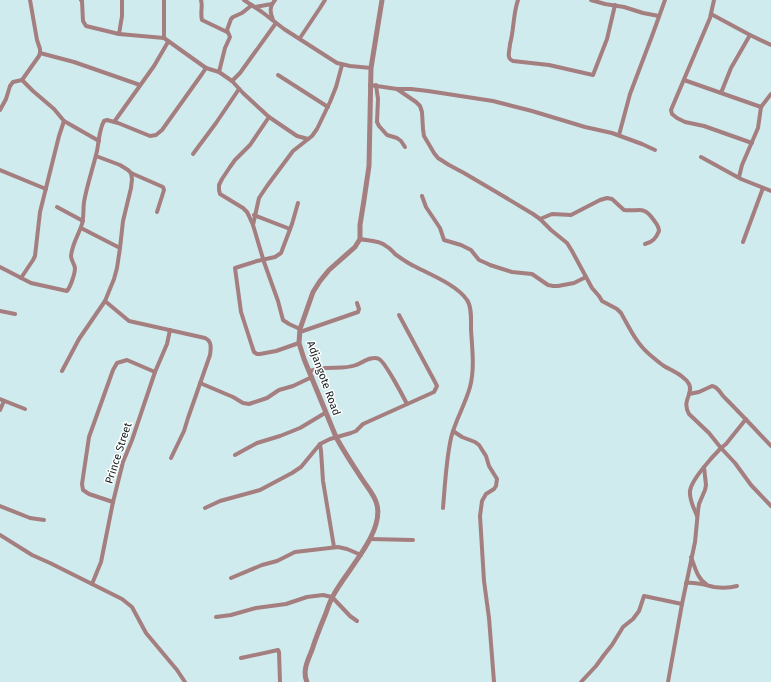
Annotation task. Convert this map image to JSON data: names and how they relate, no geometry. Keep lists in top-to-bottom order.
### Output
{
  "streets": {
    "street": ["Adjangote Road", "Prince Street"]
  }
}
